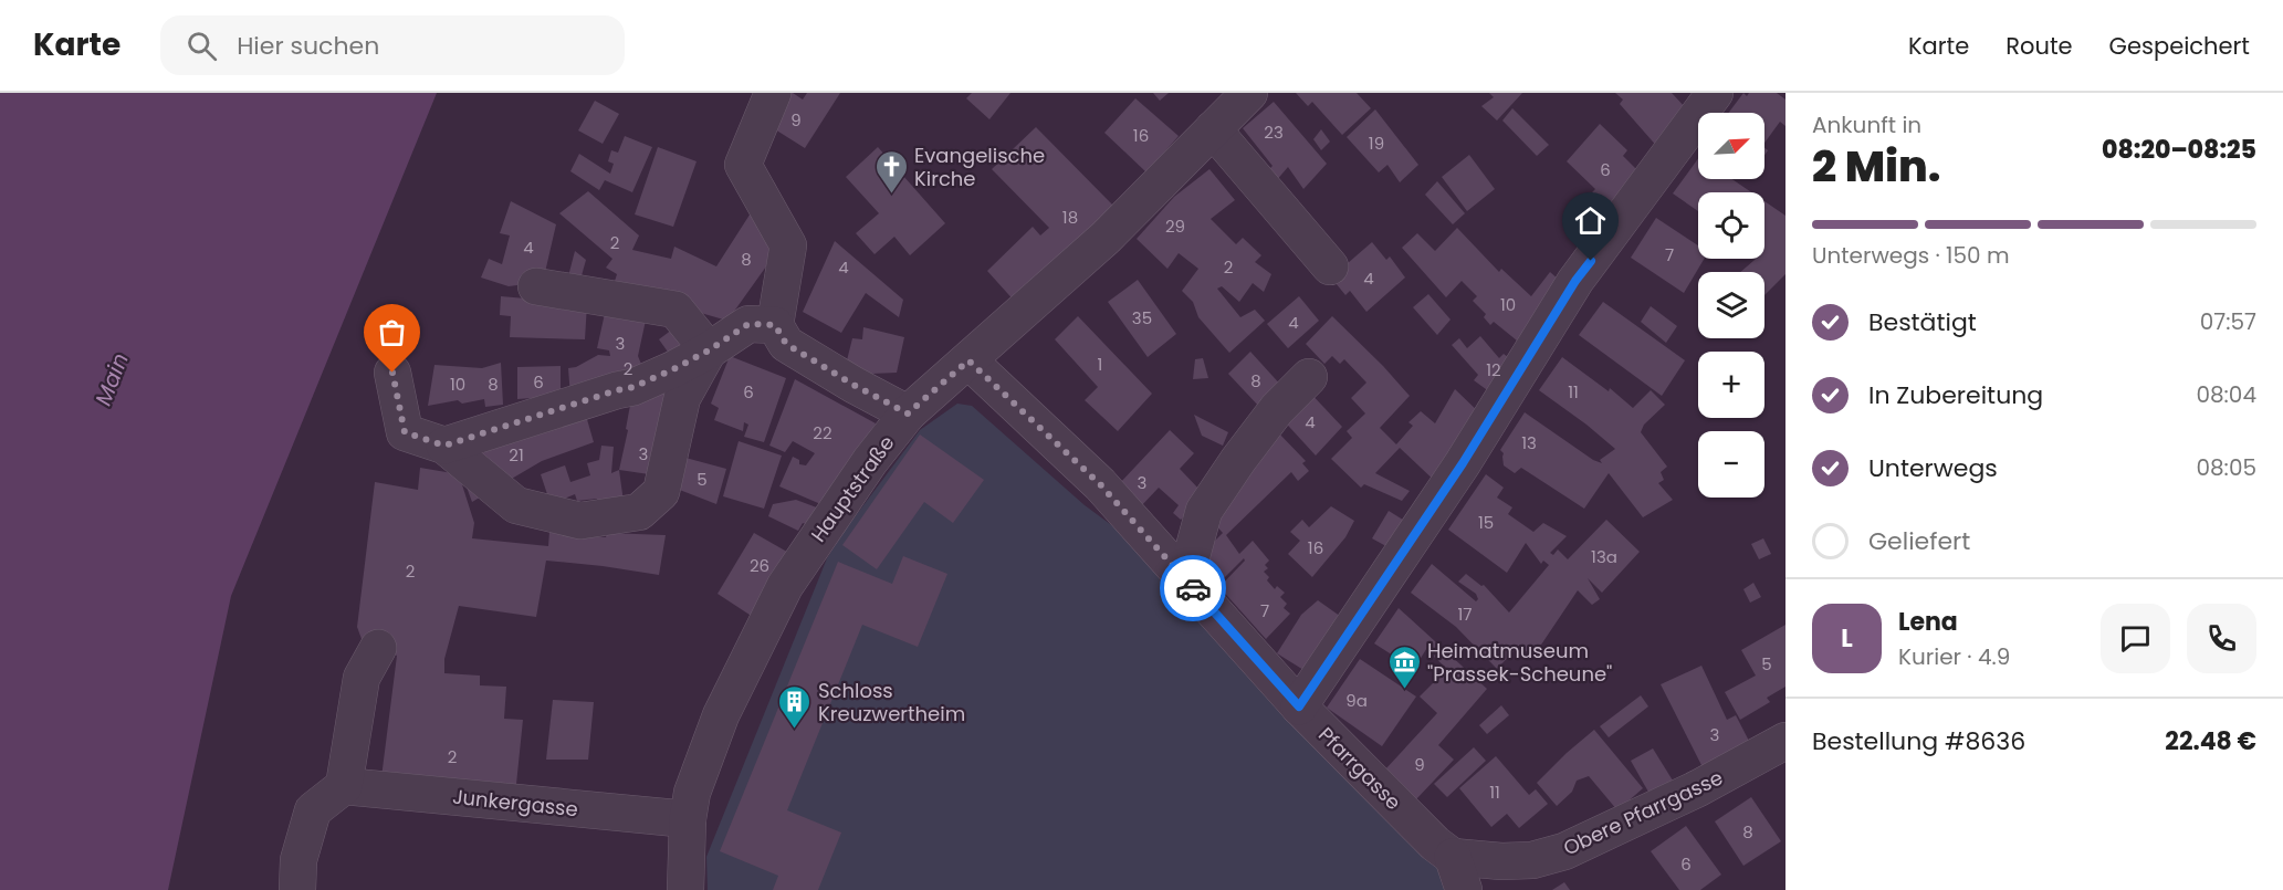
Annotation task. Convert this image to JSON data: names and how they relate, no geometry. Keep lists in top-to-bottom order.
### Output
{
  "streets": {
    "street": [
      "Hauptstraße",
      "Pfarrgasse",
      "Junkergasse",
      "Obere Pfarrgasse"
    ]
  },
  "crossings": [
    ["Hauptstraße", "Pfarrgasse"],
    ["Hauptstraße", "Junkergasse"],
    ["Pfarrgasse", "Obere Pfarrgasse"]
  ],
  "water": ["Main"],
  "places": {
    "church": ["Evangelische Kirche"],
    "museum": ["Heimatmuseum \"Prassek-Scheune\""],
    "building": ["Schloss Kreuzwertheim"]
  },
  "house_numbers": [
    "9",
    "23",
    "16",
    "19",
    "6",
    "18",
    "29",
    "2",
    "4",
    "7",
    "8",
    "4",
    "2",
    "4",
    "10",
    "35",
    "4",
    "3",
    "1",
    "2",
    "12",
    "8",
    "6",
    "10",
    "8",
    "6",
    "11",
    "4",
    "22",
    "13",
    "3",
    "21",
    "5",
    "3",
    "15",
    "16",
    "13a",
    "26",
    "2",
    "7",
    "17",
    "5",
    "9a",
    "3",
    "2",
    "9",
    "11",
    "8",
    "6"
  ],
  "north": "top right",
  "page": {
    "header": "Karte",
    "search": "Hier suchen",
    "nav": ["Karte", "Route", "Gespeichert"],
    "heading": ["2 Min.", "Ankunft in", "08:20–08:25"],
    "panel": [
      "Lena",
      "Kurier · 4.9",
      "Bestellung #8636",
      "22.48 €"
    ],
    "map_buttons": ["+", "−"],
    "bar": "Unterwegs · 150 m",
    "list": [
      ["Bestätigt", "07:57"],
      ["In Zubereitung", "08:04"],
      ["Unterwegs", "08:05"],
      "Geliefert"
    ],
    "round": "L"
  }
}
